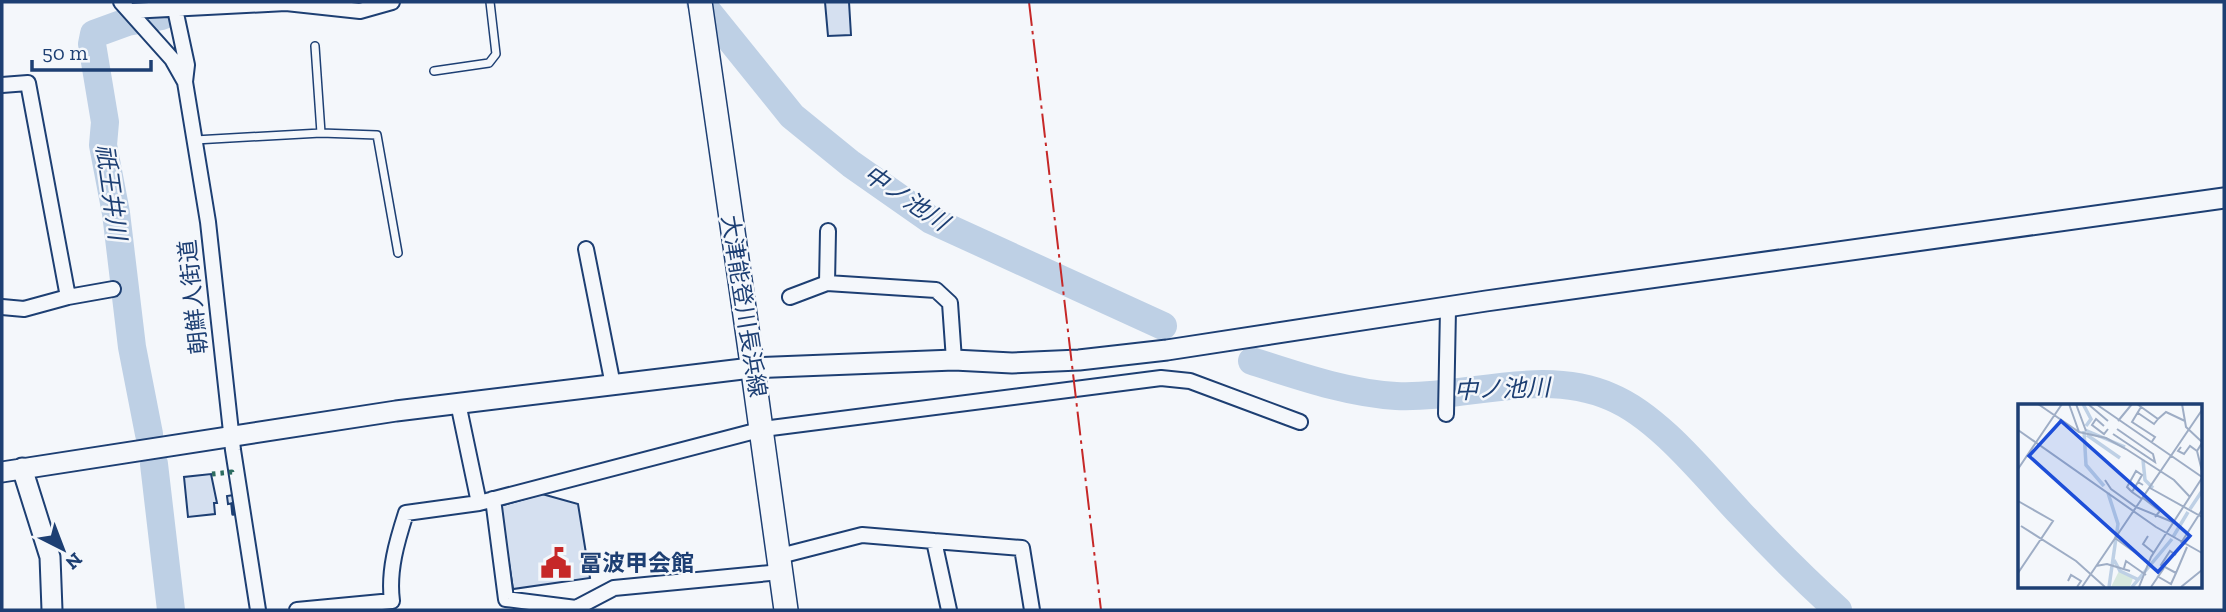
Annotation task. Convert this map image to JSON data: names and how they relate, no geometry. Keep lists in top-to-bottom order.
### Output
{
  "streets": {
    "main road": ["大津能登川長浜線"],
    "street": ["朝鮮人街道"]
  },
  "water": ["祇王井川", "中ノ池川"],
  "places": {
    "public building": ["冨波甲会館"]
  },
  "scale_bar": "50 m",
  "north": "bottom right"
}
